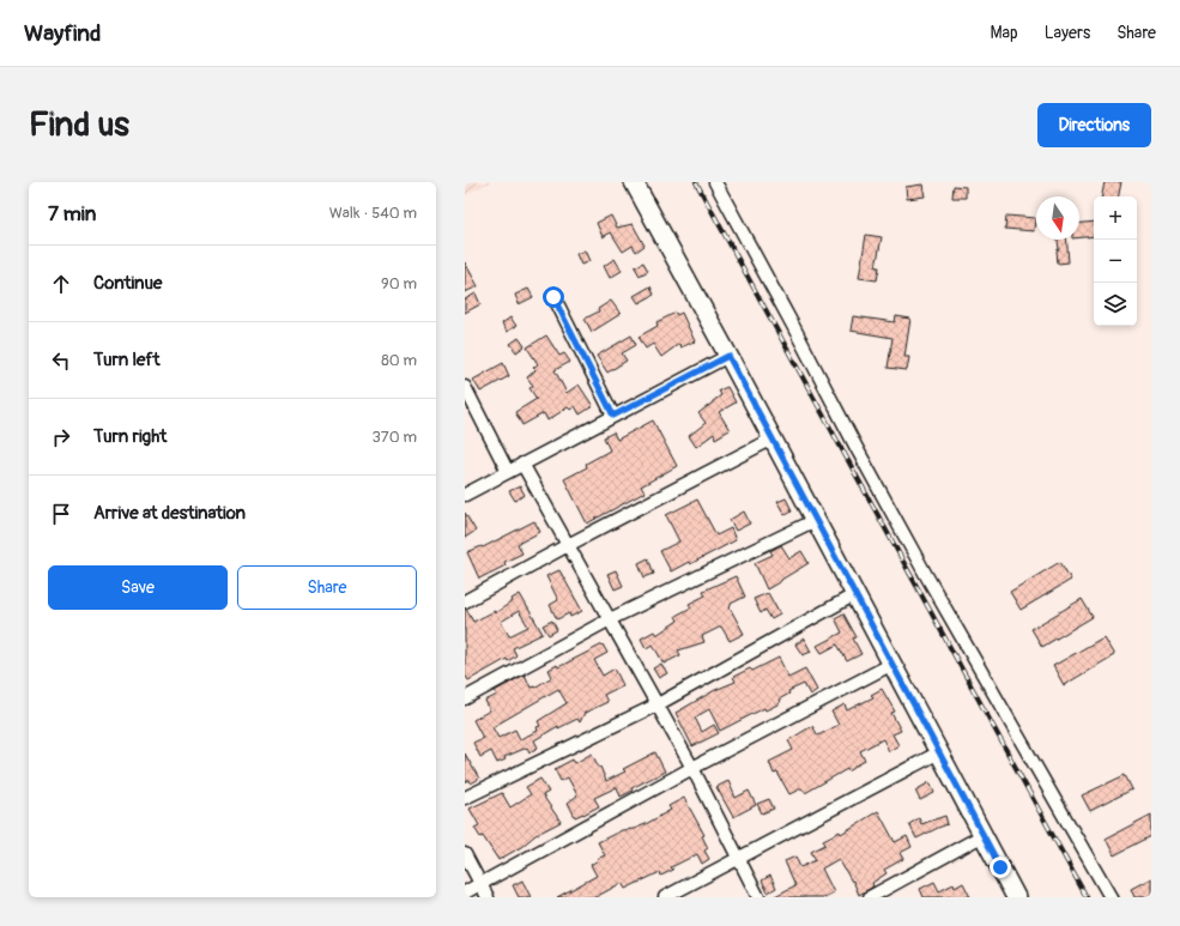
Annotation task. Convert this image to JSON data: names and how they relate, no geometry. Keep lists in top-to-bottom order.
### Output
{
  "north": "bottom",
  "page": {
    "header": "Wayfind",
    "nav": ["Map", "Layers", "Share"],
    "buttons": [
      "Directions",
      ["Save", "Share"]
    ],
    "title": "Find us",
    "heading": ["7 min", "Walk · 540 m"],
    "map_buttons": ["+", "−"],
    "list": [
      ["Continue", "90 m"],
      ["Turn left", "80 m"],
      ["Turn right", "370 m"],
      "Arrive at destination"
    ]
  }
}
